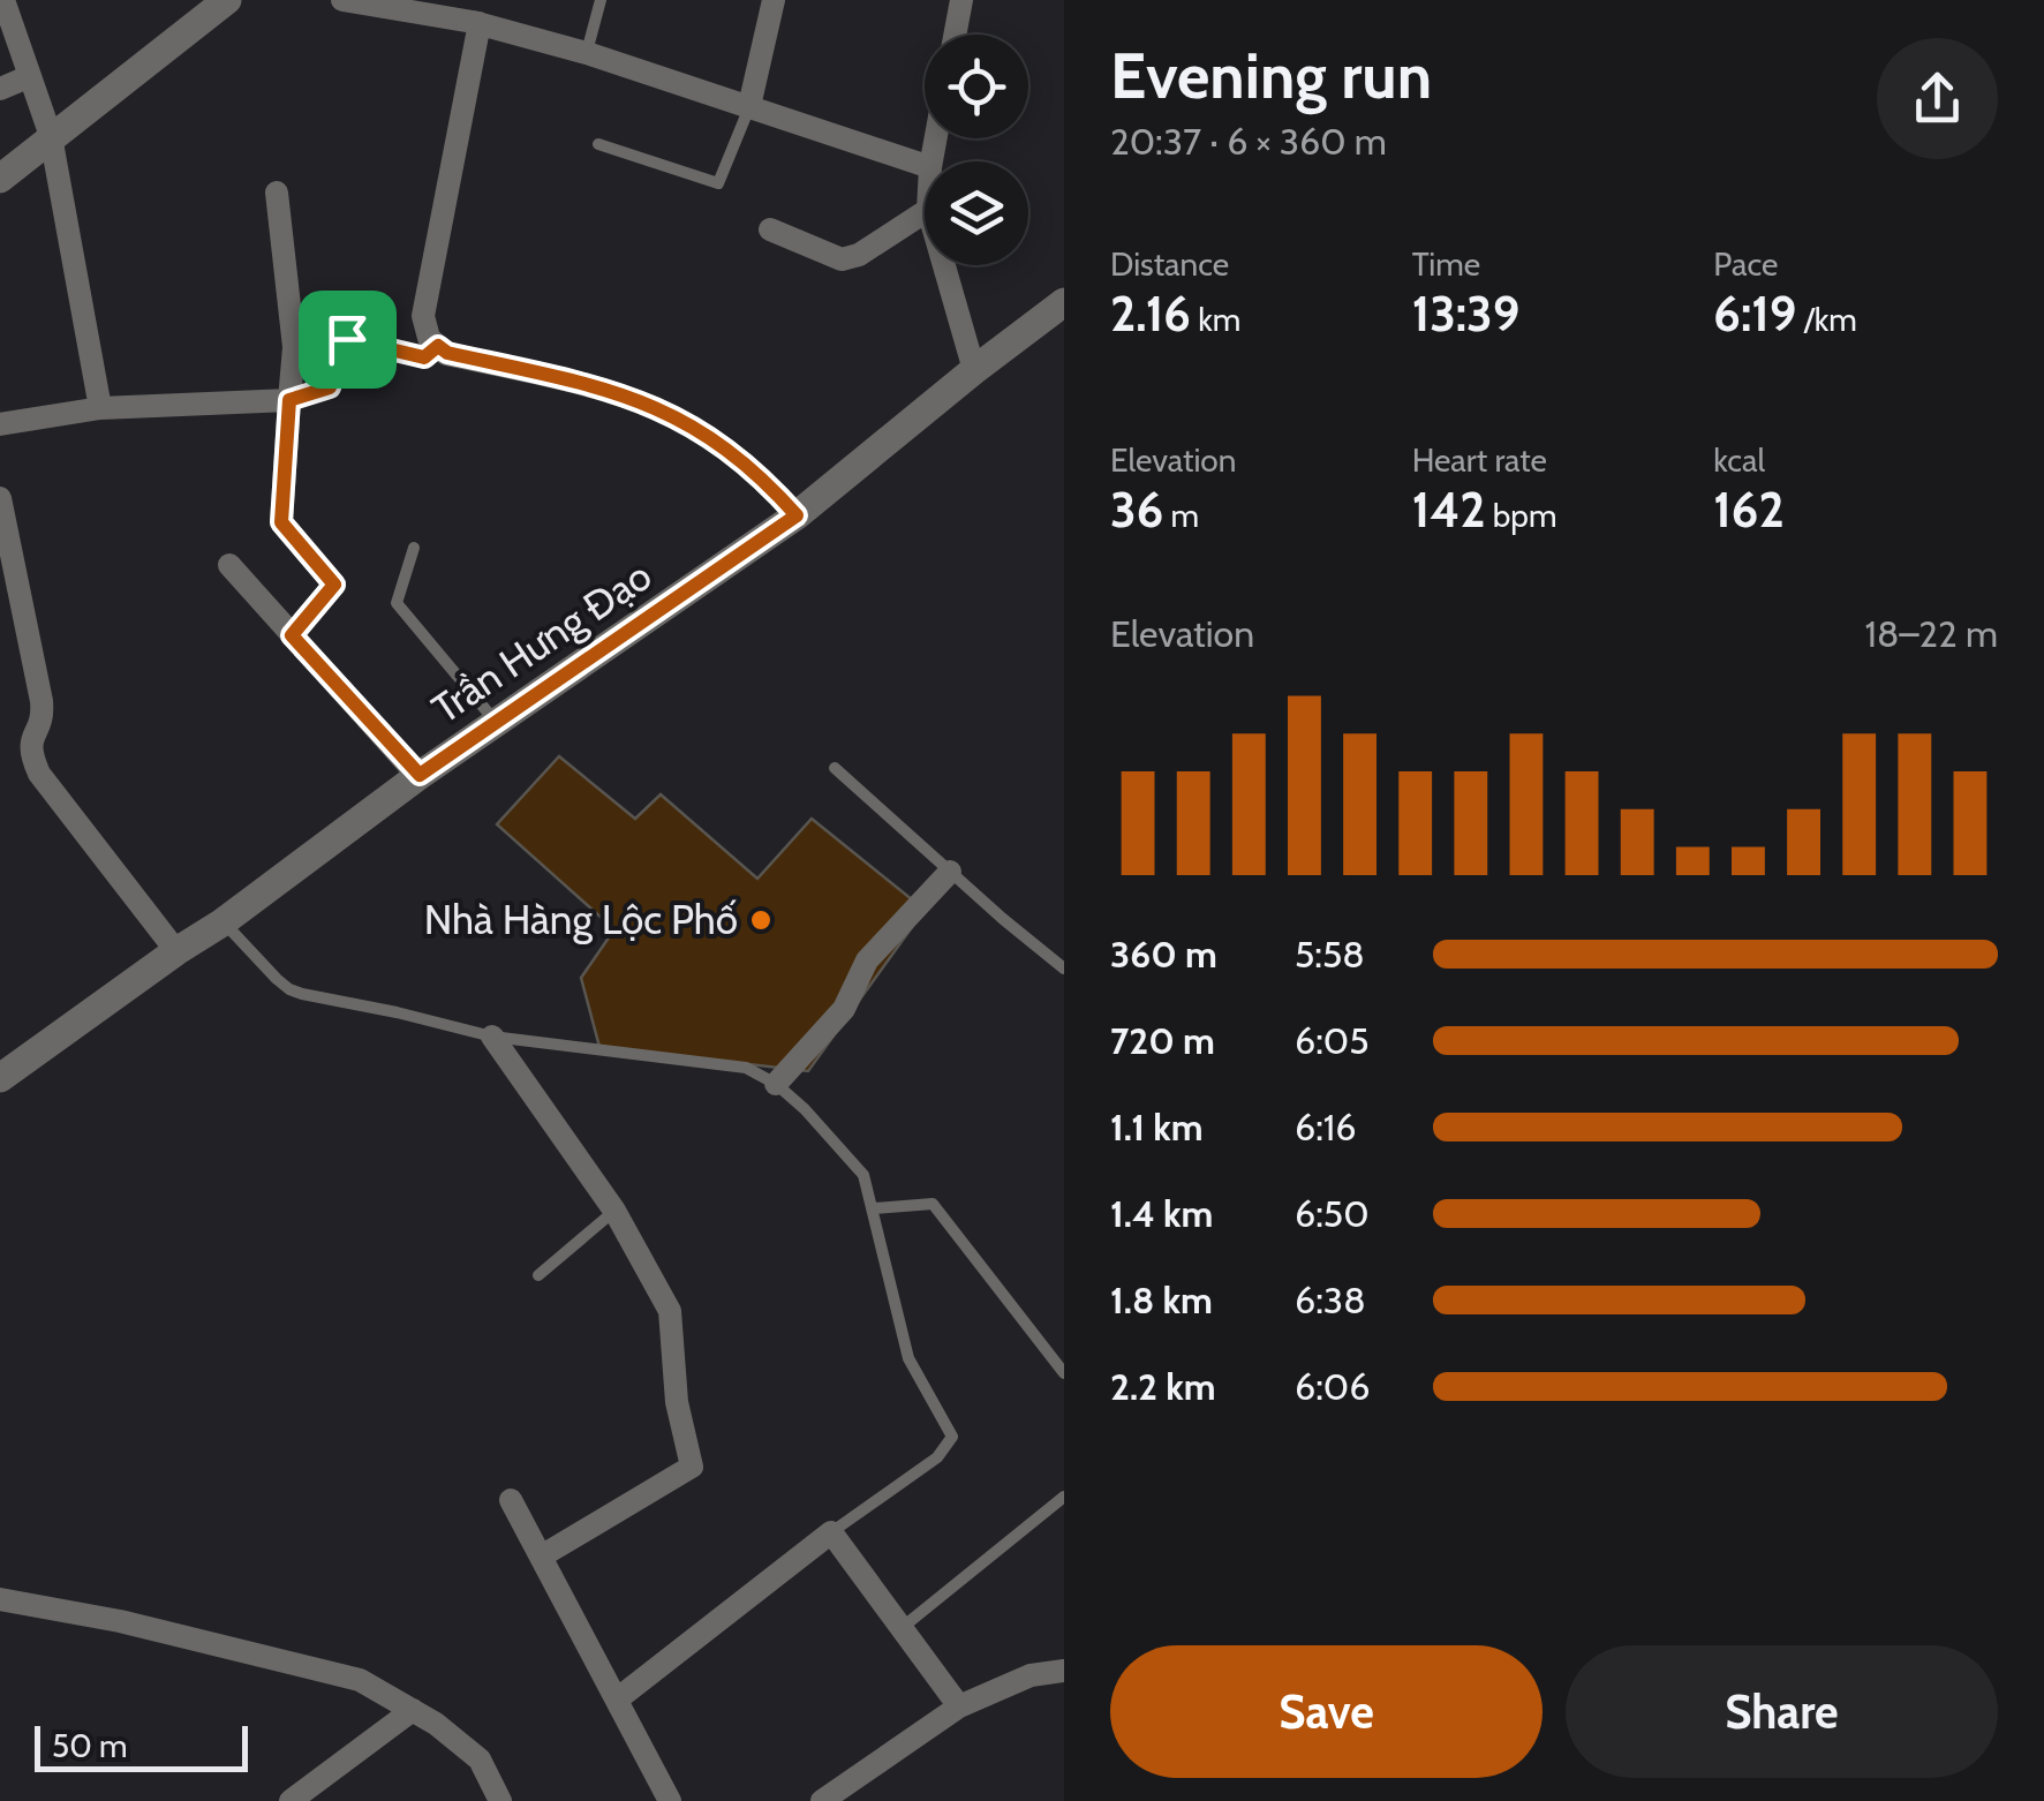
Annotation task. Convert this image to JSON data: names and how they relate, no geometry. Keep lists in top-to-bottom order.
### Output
{
  "streets": {
    "street": ["Trần Hưng Đạo"]
  },
  "places": ["Nhà Hàng Lộc Phố"],
  "scale_bar": "50 m",
  "page": {
    "heading": ["Evening run", "20:37 · 6 × 360 m"],
    "stats": [
      ["Distance", "2.16 km"],
      ["Time", "13:39"],
      ["Pace", "6:19 /km"],
      ["Elevation", "36 m"],
      ["Heart rate", "142 bpm"],
      ["kcal", "162"]
    ],
    "chart": ["Elevation", "18–22 m"],
    "list": [
      {
        "name": "360 m",
        "note": "5:58"
      },
      {
        "name": "720 m",
        "note": "6:05"
      },
      {
        "name": "1.1 km",
        "note": "6:16"
      },
      {
        "name": "1.4 km",
        "note": "6:50"
      },
      {
        "name": "1.8 km",
        "note": "6:38"
      },
      {
        "name": "2.2 km",
        "note": "6:06"
      }
    ],
    "buttons": ["Save", "Share"],
    "scale": "50 m"
  }
}
